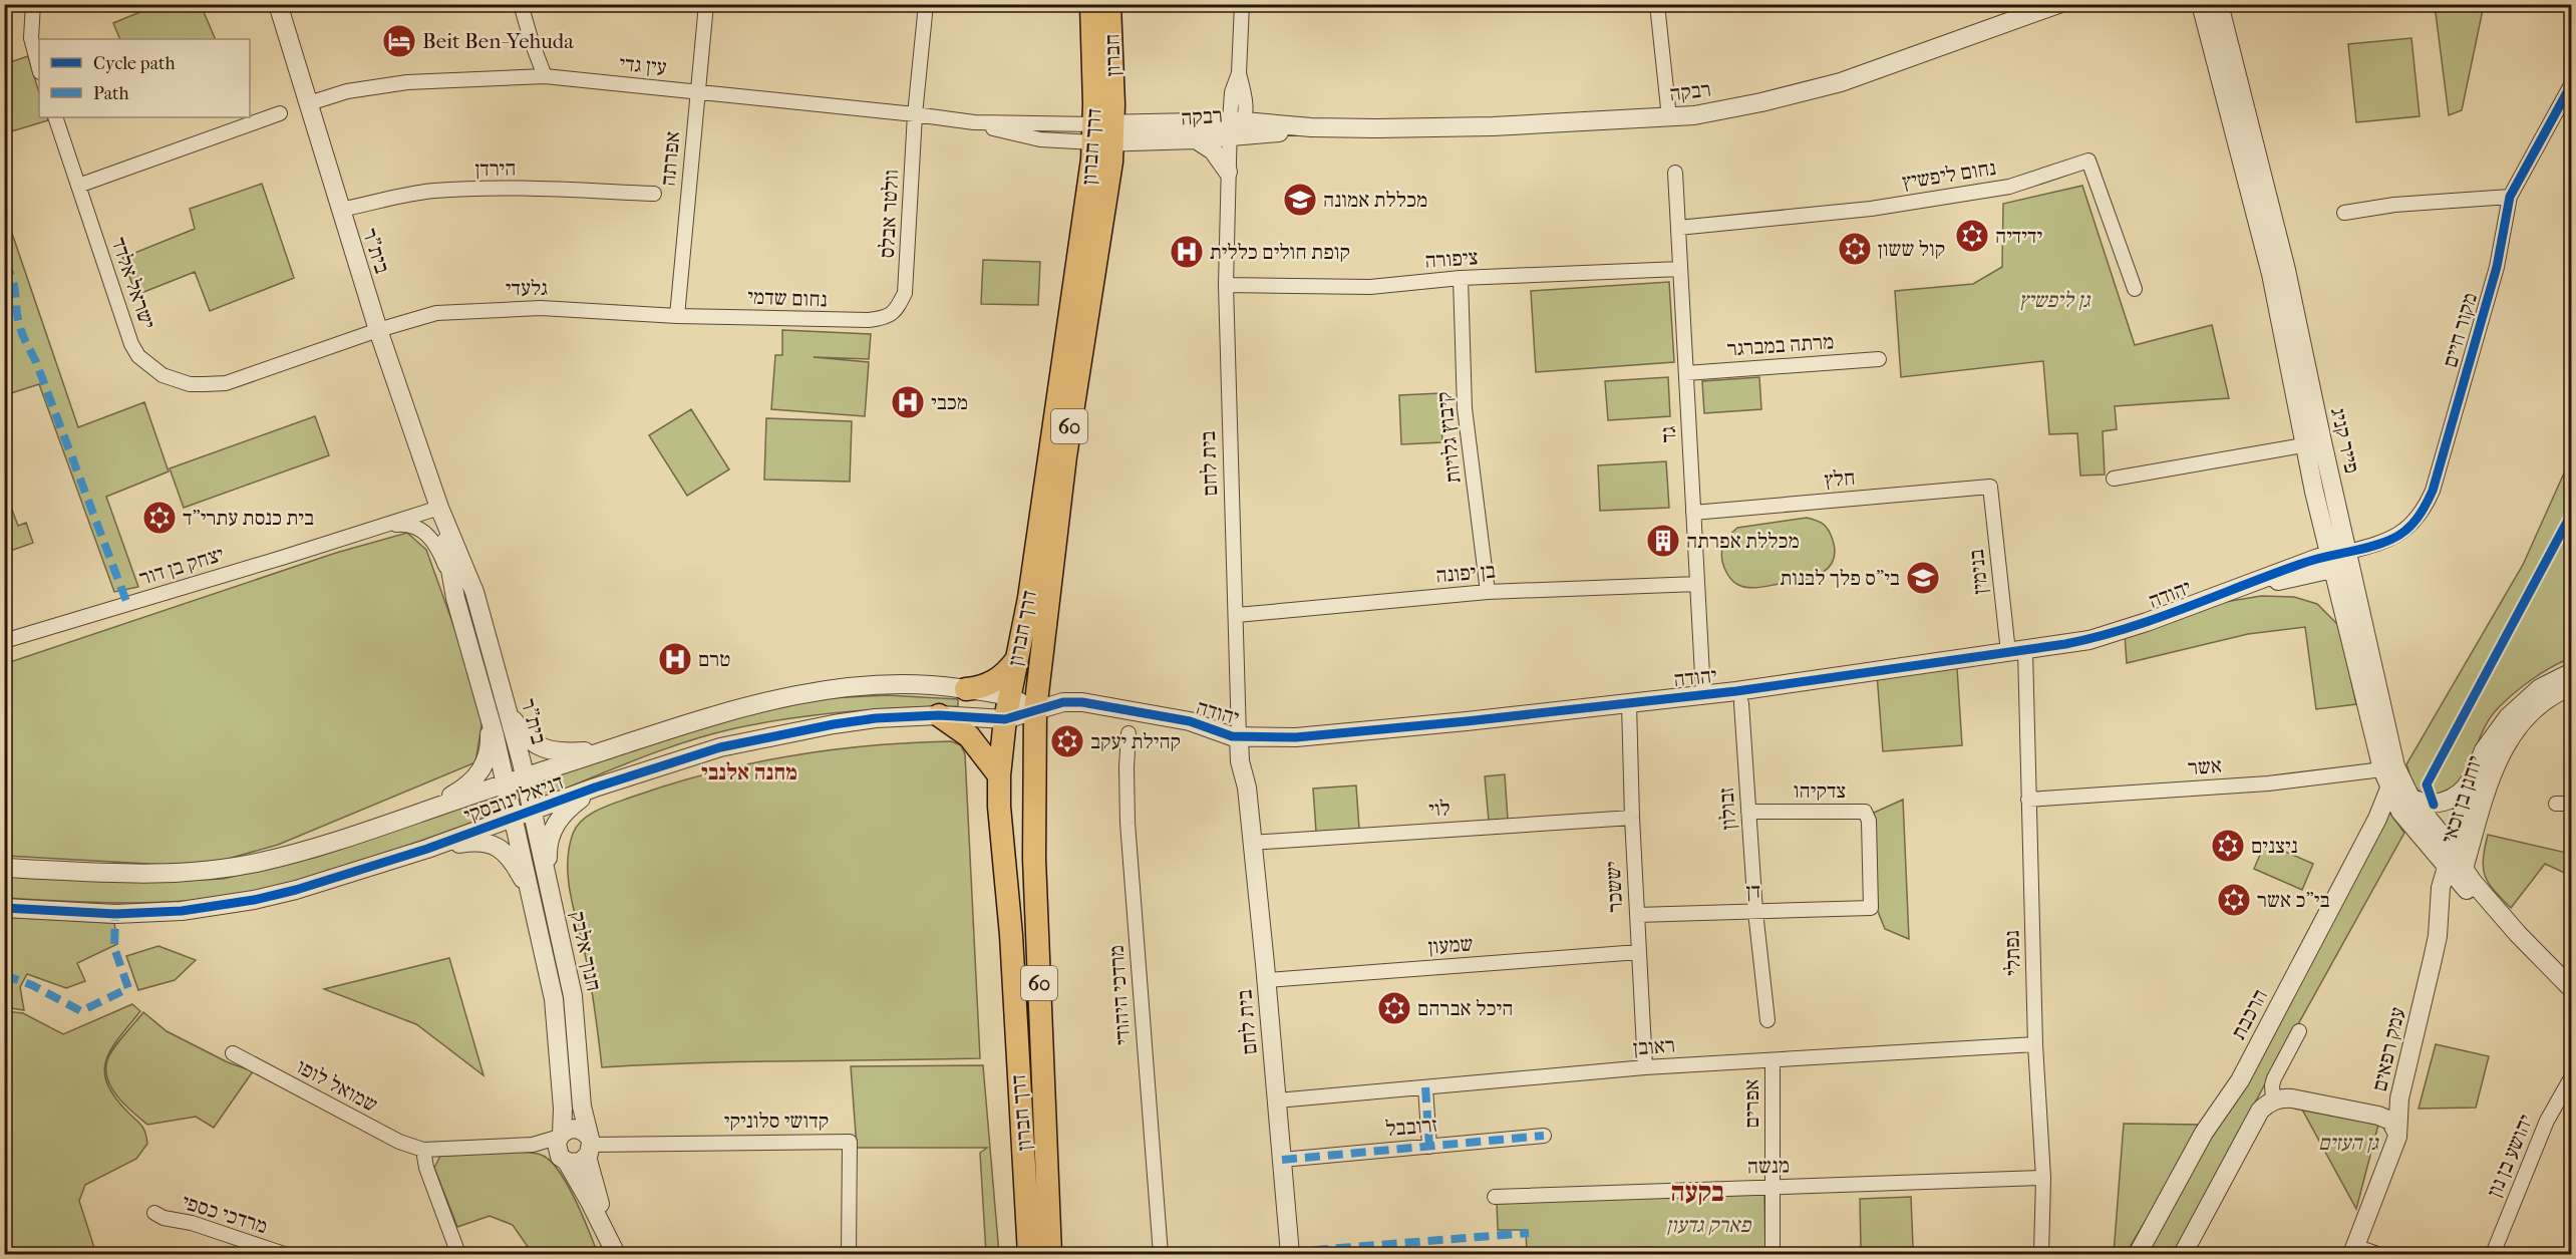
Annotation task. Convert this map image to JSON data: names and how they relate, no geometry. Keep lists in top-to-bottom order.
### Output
{
  "streets": {
    "highway": ["חברון", "דרך חברון", "60"],
    "street": [
      "עין גדי",
      "רבקה",
      "אפרתה",
      "הירדן",
      "נחום ליפשיץ",
      "וולטר אבלס",
      "בית\"ר",
      "ציפורה",
      "ישראל אלדד",
      "גלעדי",
      "נחום שדמי",
      "מקור חיים",
      "מרתה במברגר",
      "גד",
      "קיבוץ גלויות",
      "פייר קניג",
      "בית לחם",
      "חלץ",
      "יצחק בן דור",
      "בנימין",
      "בן יפונה",
      "יהודה",
      "אשר",
      "צדקיהו",
      "דניאל ינובסקי",
      "יוחנן בן זכאי",
      "לוי",
      "זבולון",
      "יששכר",
      "דן",
      "שמעון",
      "חנוך אלבק",
      "נפתלי",
      "מרדכי היהודי",
      "הרכבת",
      "ראובן",
      "עמק רפאים",
      "שמואל לופו",
      "אפרים",
      "קדושי סלוניקי",
      "זרובבל",
      "יהושע בן נון",
      "מנשה",
      "מרדכי כספי"
    ]
  },
  "crossings": [
    ["חברון", "עין גדי"],
    ["חברון", "רבקה"],
    ["חברון", "דרך חברון"],
    ["עין גדי", "רבקה"],
    ["עין גדי", "דרך חברון"],
    ["עין גדי", "אפרתה"],
    ["עין גדי", "וולטר אבלס"],
    ["עין גדי", "בית\"ר"],
    ["רבקה", "דרך חברון"],
    ["רבקה", "בית לחם"],
    ["דרך חברון", "יהודה"],
    ["דרך חברון", "דניאל ינובסקי"],
    ["אפרתה", "גלעדי"],
    ["אפרתה", "נחום שדמי"],
    ["הירדן", "בית\"ר"],
    ["נחום ליפשיץ", "גד"],
    ["וולטר אבלס", "נחום שדמי"],
    ["בית\"ר", "ישראל אלדד"],
    ["בית\"ר", "גלעדי"],
    ["בית\"ר", "יצחק בן דור"],
    ["בית\"ר", "דניאל ינובסקי"],
    ["בית\"ר", "חנוך אלבק"],
    ["ציפורה", "גד"],
    ["ציפורה", "קיבוץ גלויות"],
    ["ציפורה", "בית לחם"],
    ["ישראל אלדד", "גלעדי"],
    ["גלעדי", "נחום שדמי"],
    ["מקור חיים", "פייר קניג"],
    ["מקור חיים", "יהודה"],
    ["מרתה במברגר", "גד"],
    ["גד", "חלץ"],
    ["גד", "בן יפונה"],
    ["גד", "יהודה"],
    ["קיבוץ גלויות", "בן יפונה"],
    ["פייר קניג", "יהודה"],
    ["פייר קניג", "אשר"],
    ["פייר קניג", "יוחנן בן זכאי"],
    ["פייר קניג", "הרכבת"],
    ["פייר קניג", "עמק רפאים"],
    ["בית לחם", "בן יפונה"],
    ["בית לחם", "יהודה"],
    ["בית לחם", "לוי"],
    ["בית לחם", "שמעון"],
    ["בית לחם", "ראובן"],
    ["בית לחם", "זרובבל"],
    ["חלץ", "בנימין"],
    ["בנימין", "יהודה"],
    ["בנימין", "נפתלי"],
    ["יהודה", "דניאל ינובסקי"],
    ["יהודה", "יששכר"],
    ["יהודה", "נפתלי"],
    ["אשר", "נפתלי"],
    ["צדקיהו", "זבולון"],
    ["צדקיהו", "דן"],
    ["דניאל ינובסקי", "חנוך אלבק"],
    ["יוחנן בן זכאי", "עמק רפאים"],
    ["לוי", "יששכר"],
    ["זבולון", "דן"],
    ["יששכר", "דן"],
    ["יששכר", "שמעון"],
    ["יששכר", "ראובן"],
    ["חנוך אלבק", "שמואל לופו"],
    ["חנוך אלבק", "קדושי סלוניקי"],
    ["נפתלי", "ראובן"],
    ["נפתלי", "מנשה"],
    ["ראובן", "אפרים"],
    ["אפרים", "מנשה"]
  ],
  "districts": ["מחנה אלנבי", "בקעה"],
  "parks": ["גן ליפשיץ", "גן העזים", "פארק גדעון"],
  "places": {
    "hotel": ["Beit Ben-Yehuda"],
    "school or university": ["מכללת אמונה", "בי\"ס פלך לבנות"],
    "synagogue": [
      "ידידיה",
      "קול ששון",
      "בית כנסת עתרי\"ד",
      "קהילת יעקב",
      "ניצנים",
      "בי\"כ אשר",
      "היכל אברהם"
    ],
    "hospital": ["קופת חולים כללית", "מכבי", "טרם"],
    "building": ["מכללת אפרתה"]
  },
  "legend": ["Cycle path", "Path"]
}
